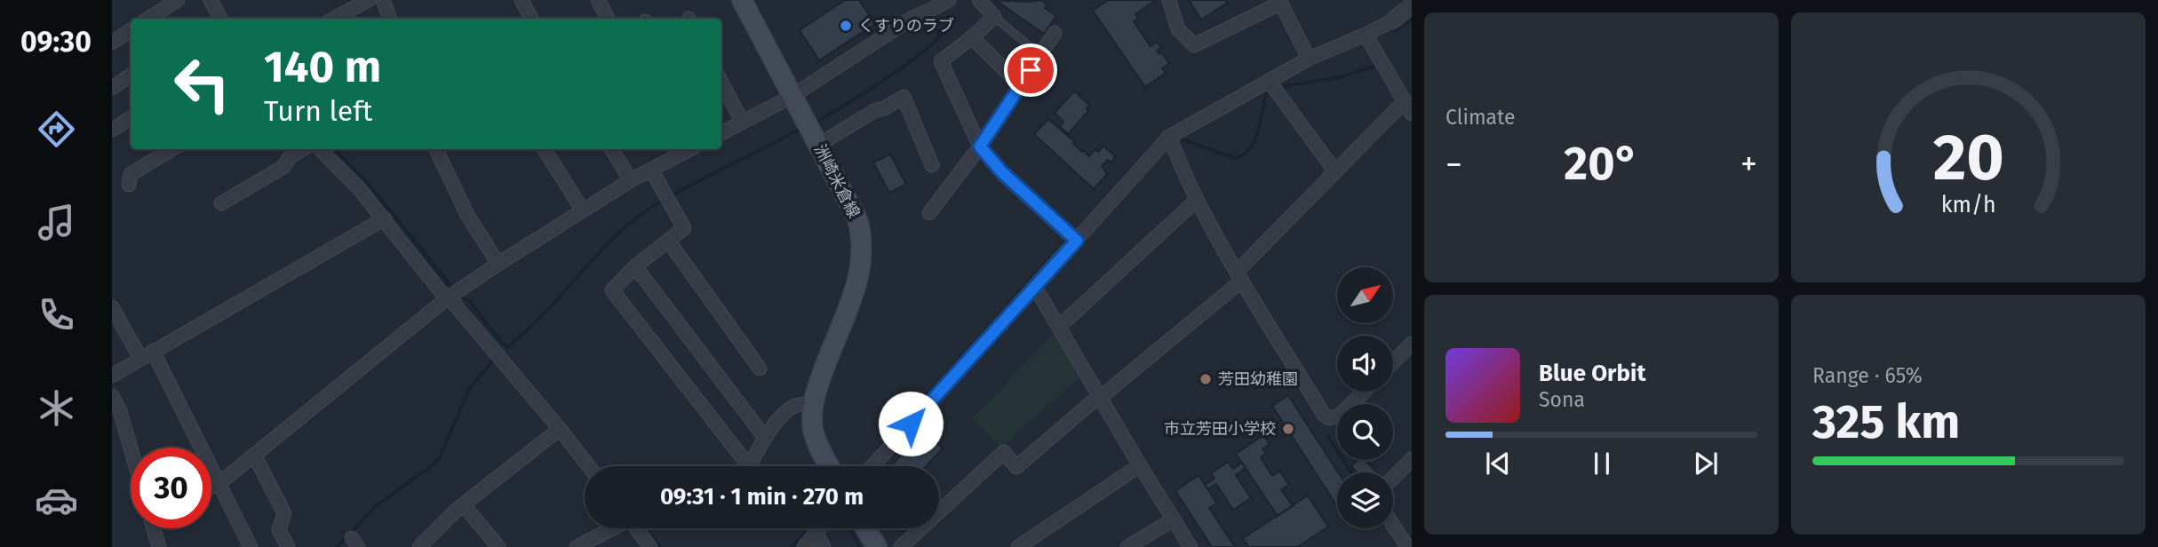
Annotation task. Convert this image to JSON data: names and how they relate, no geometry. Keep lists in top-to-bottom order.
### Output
{
  "streets": {
    "main road": ["洲崎米倉線"]
  },
  "places": ["くすりのラブ", "芳田幼稚園", "市立芳田小学校"],
  "north": "top right",
  "page": {
    "tabs": "09:30",
    "tile": [
      "Climate",
      ["Range · 65%", "325 km"]
    ],
    "turn": ["140 m", "Turn left"],
    "heat": ["−", "20°", "+"],
    "song": ["Blue Orbit", "Sona"],
    "limit": "30",
    "trip": "09:31 · 1 min · 270 m",
    "gauge": ["20", "km/h"]
  }
}
